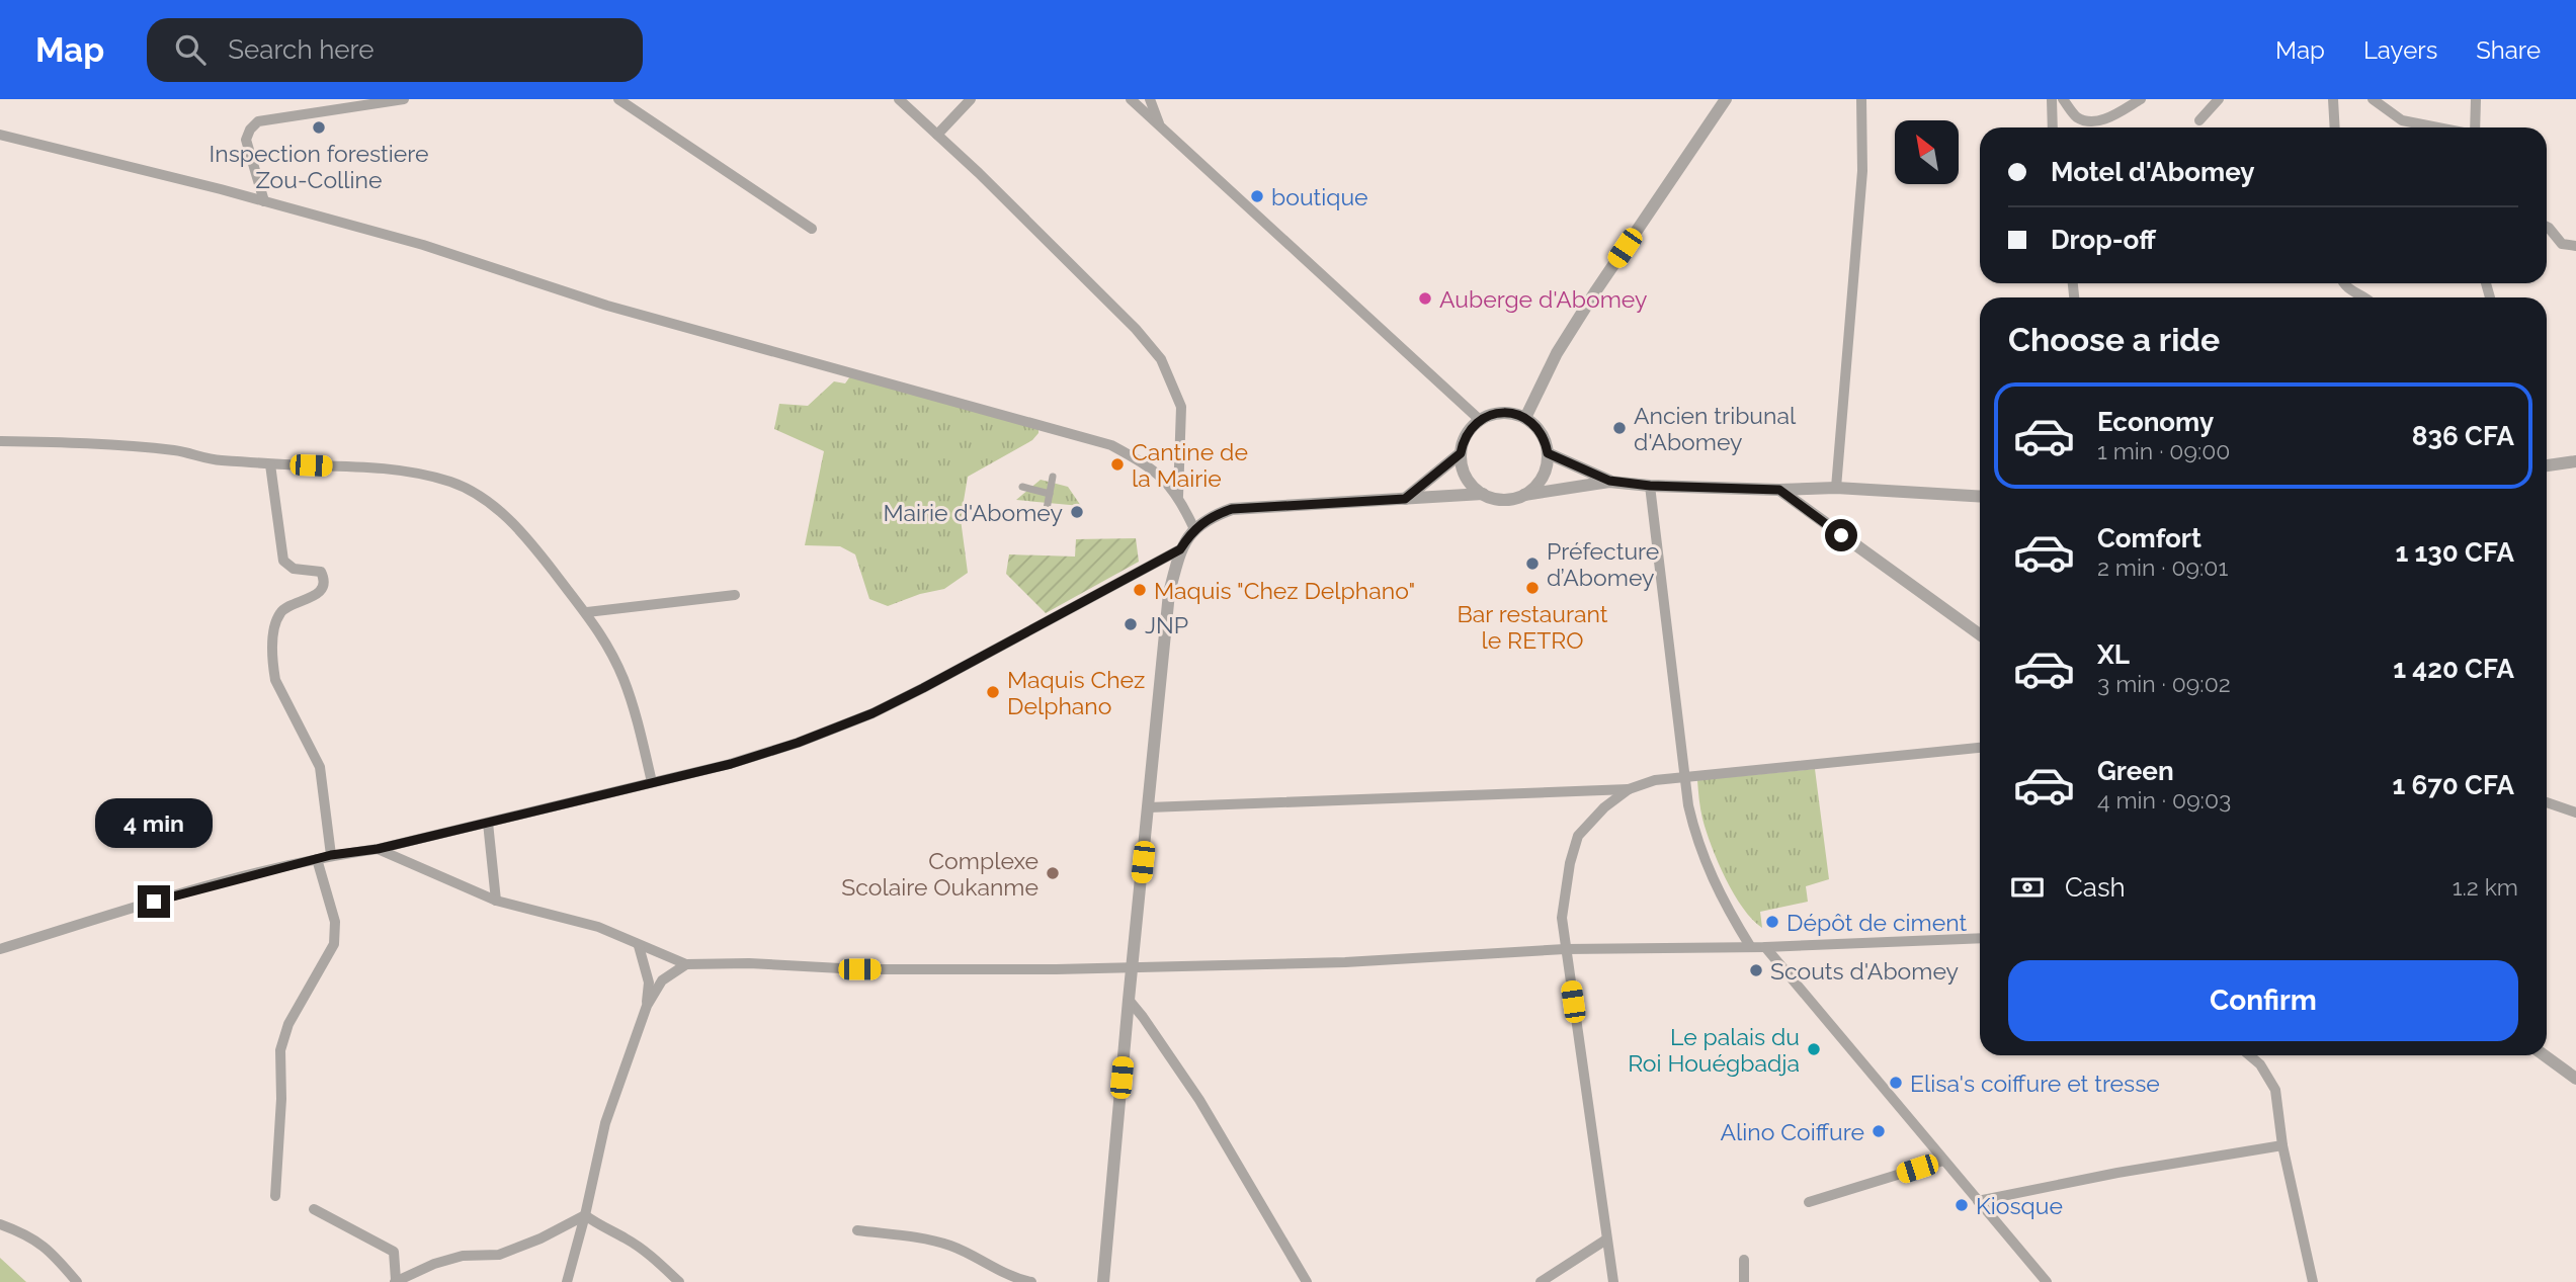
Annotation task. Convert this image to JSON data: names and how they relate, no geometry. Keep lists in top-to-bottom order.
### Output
{
  "places": [
    "Inspection forestiere Zou-Colline",
    "boutique",
    "Auberge d'Abomey",
    "Ancien tribunal d'Abomey",
    "Cantine de la Mairie",
    "Mairie d'Abomey",
    "Préfecture d’Abomey",
    "Bar restaurant le RETRO",
    "Maquis \"Chez Delphano\"",
    "JNP",
    "Maquis Chez Delphano",
    "Complexe Scolaire Oukanme",
    "Dépôt de ciment",
    "Scouts d'Abomey",
    "Le palais du Roi Houégbadja",
    "Elisa's coiffure et tresse",
    "Alino Coiffure",
    "Kiosque"
  ],
  "north": "top left",
  "page": {
    "header": "Map",
    "search": "Search here",
    "nav": ["Map", "Layers", "Share"],
    "banner": ["Motel d'Abomey", "Drop-off"],
    "heading": "Choose a ride",
    "list": [
      {
        "name": "Economy",
        "note": "1 min · 09:00",
        "value": "836 CFA"
      },
      {
        "name": "Comfort",
        "note": "2 min · 09:01",
        "value": "1 130 CFA"
      },
      {
        "name": "XL",
        "note": "3 min · 09:02",
        "value": "1 420 CFA"
      },
      {
        "name": "Green",
        "note": "4 min · 09:03",
        "value": "1 670 CFA"
      }
    ],
    "bubble": "4 min",
    "pay": ["Cash", "1.2 km"],
    "buttons": "Confirm"
  }
}
